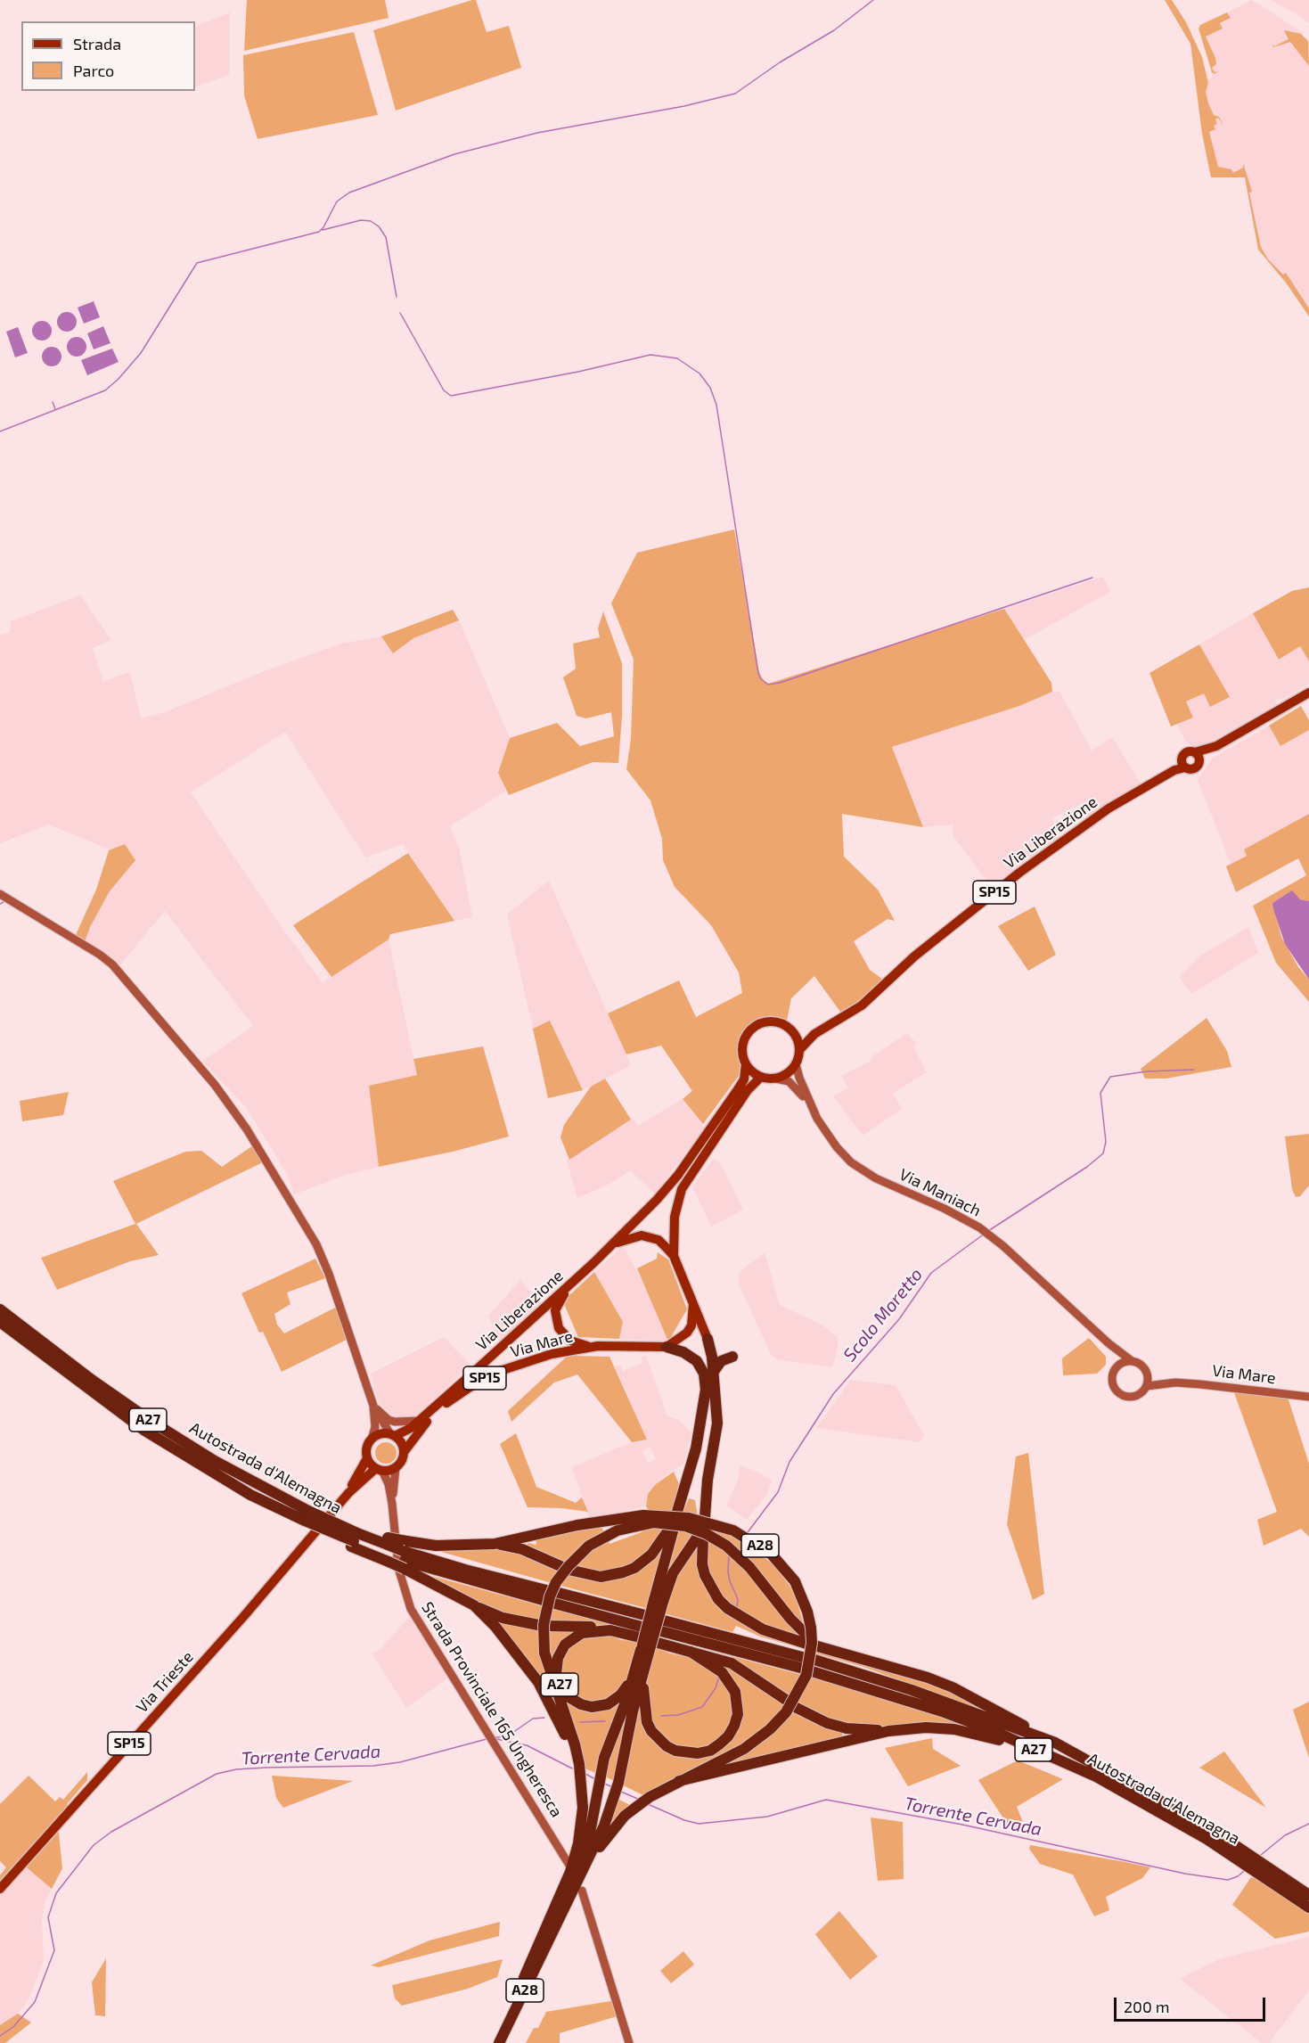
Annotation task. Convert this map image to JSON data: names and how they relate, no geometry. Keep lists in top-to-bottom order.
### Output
{
  "streets": {
    "highway": ["A27", "Autostrada d'Alemagna", "A28"],
    "main road": [
      "Via Liberazione",
      "SP15",
      "Via Maniach",
      "Via Mare",
      "Via Trieste",
      "Strada Provinciale 165 Ungheresca"
    ]
  },
  "crossings": [
    ["Via Liberazione", "SP15"],
    ["Via Liberazione", "Via Maniach"],
    ["Via Liberazione", "Via Mare"],
    ["Via Liberazione", "Via Trieste"],
    ["Via Liberazione", "Strada Provinciale 165 Ungheresca"],
    ["SP15", "Via Maniach"],
    ["SP15", "Via Mare"],
    ["SP15", "Via Trieste"],
    ["SP15", "Strada Provinciale 165 Ungheresca"],
    ["Via Maniach", "Via Mare"],
    ["Via Mare", "Via Trieste"],
    ["Via Mare", "Strada Provinciale 165 Ungheresca"],
    ["A27", "Autostrada d'Alemagna"],
    ["A27", "A28"],
    ["Autostrada d'Alemagna", "A28"],
    ["Via Trieste", "Strada Provinciale 165 Ungheresca"]
  ],
  "water": ["Scolo Moretto", "Torrente Cervada"],
  "legend": ["Strada", "Parco"],
  "scale_bar": "200 m"
}
